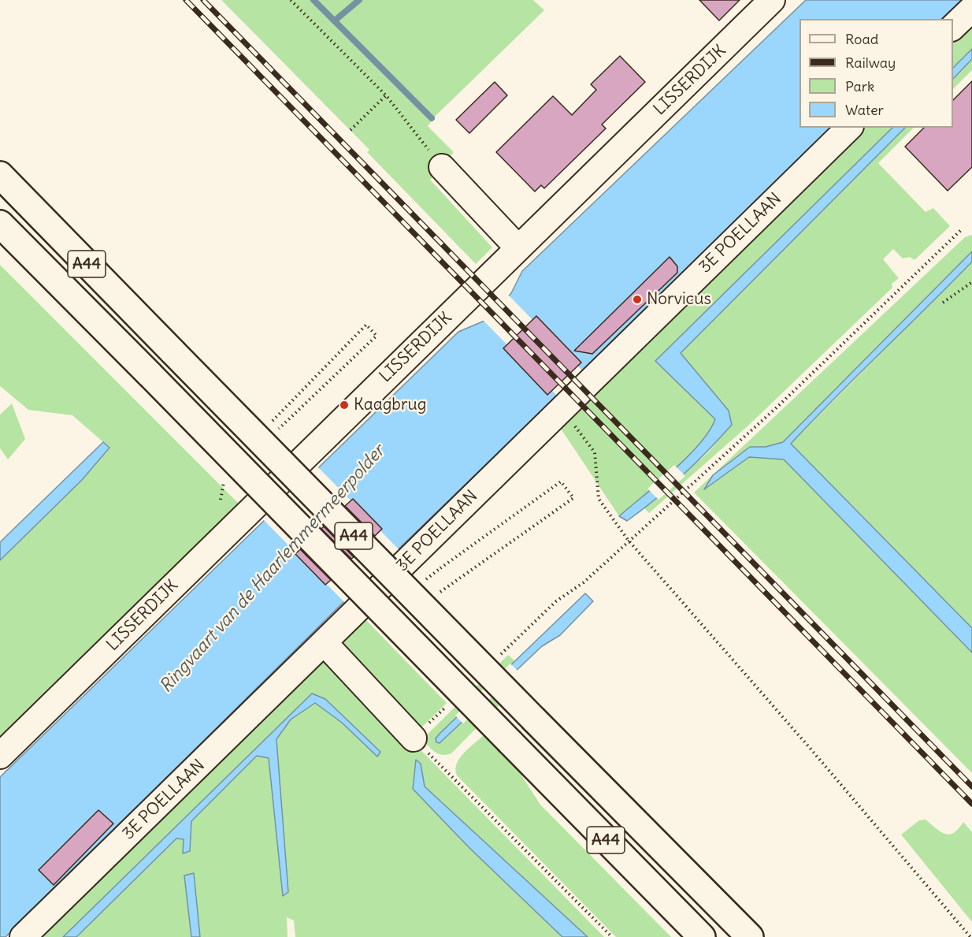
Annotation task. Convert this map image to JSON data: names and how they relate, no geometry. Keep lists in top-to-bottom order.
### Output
{
  "streets": {
    "highway": ["A44"],
    "street": ["LISSERDIJK", "3E POELLAAN"]
  },
  "water": ["Ringvaart van de Haarlemmermeerpolder"],
  "places": ["Norvicus", "Kaagbrug"],
  "legend": [
    "Road",
    "Railway",
    "Park",
    "Water"
  ]
}
